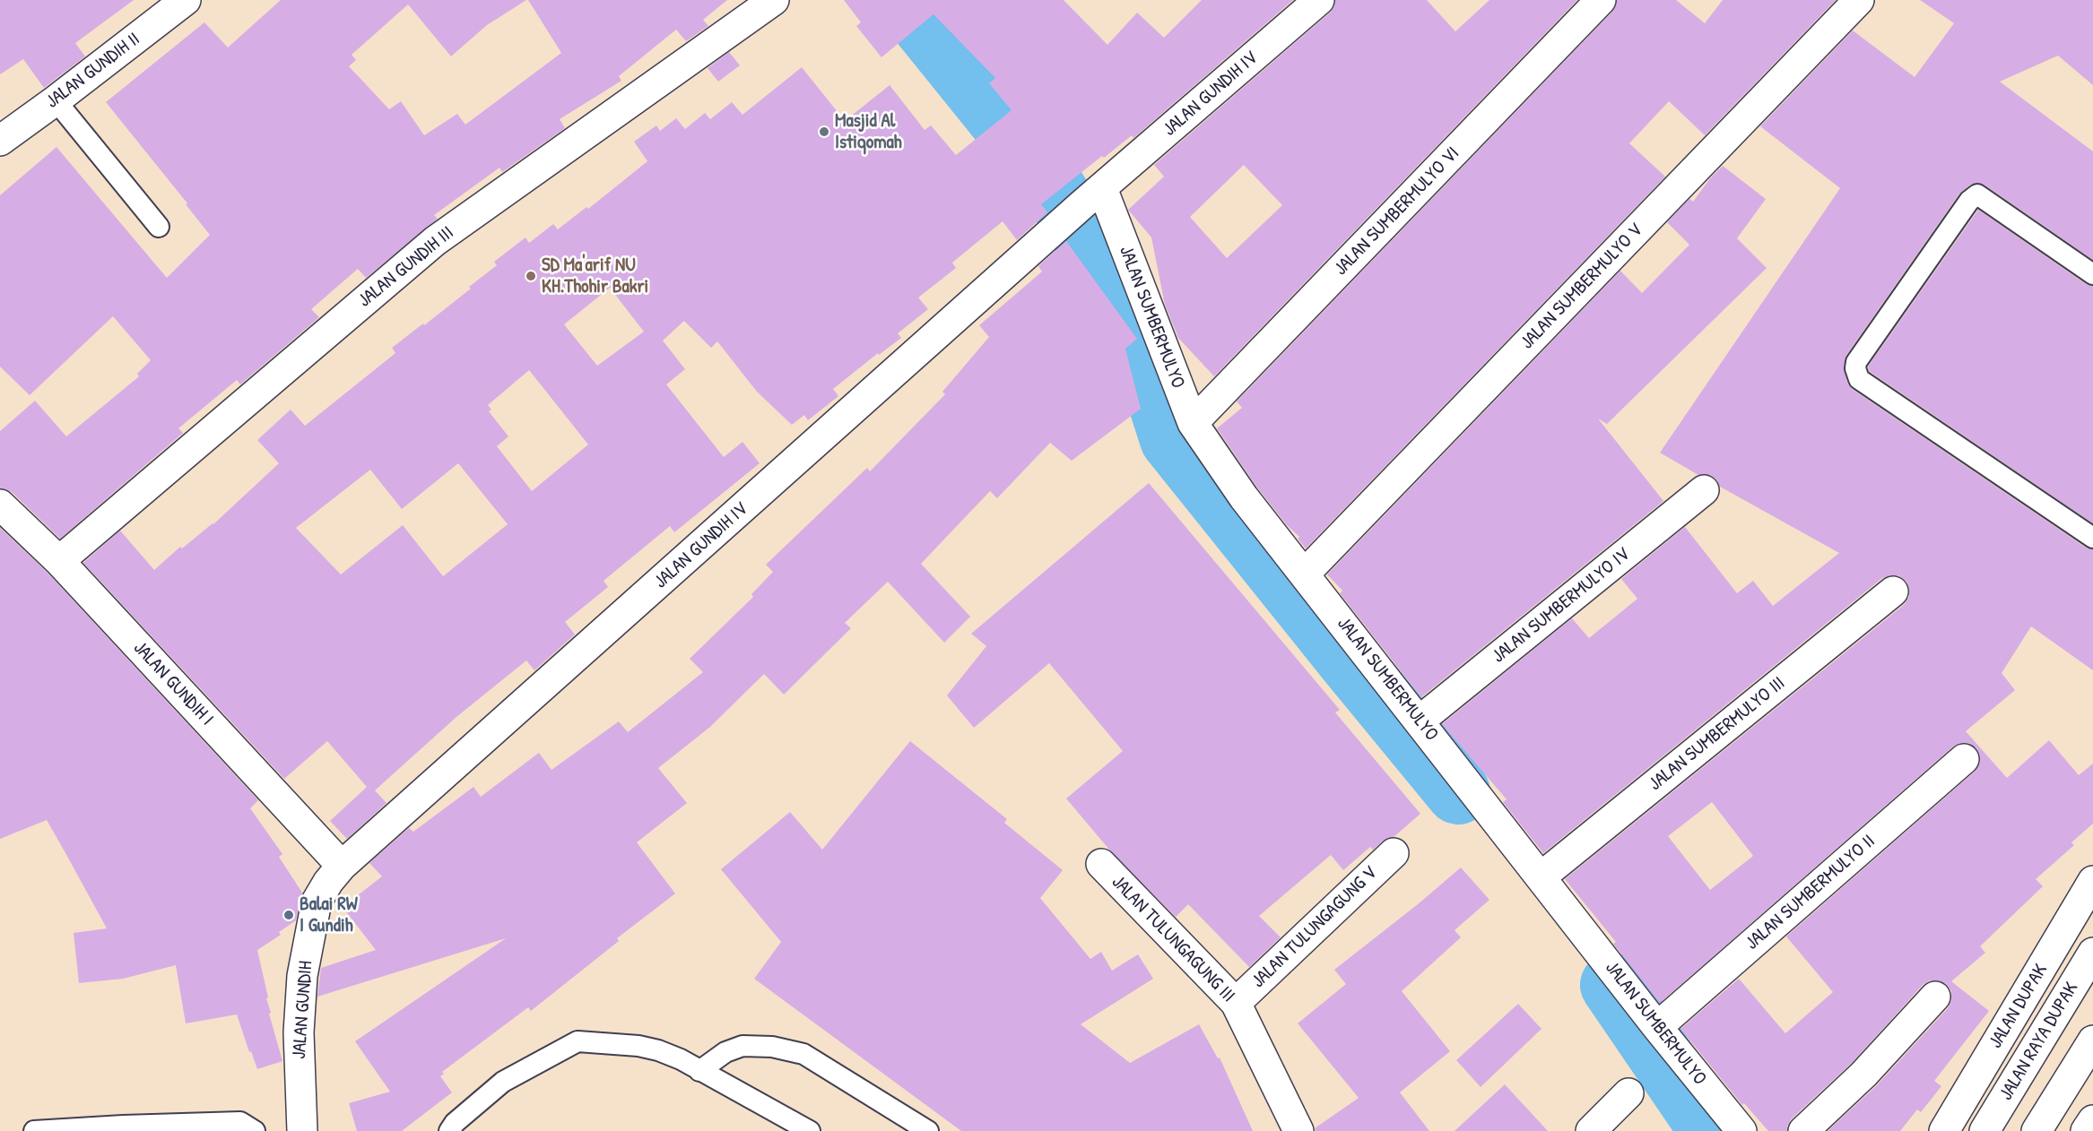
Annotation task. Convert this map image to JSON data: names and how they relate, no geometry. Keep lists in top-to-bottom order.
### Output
{
  "streets": {
    "street": [
      "JALAN GUNDIH II",
      "JALAN GUNDIH IV",
      "JALAN SUMBERMULYO VI",
      "JALAN GUNDIH III",
      "JALAN SUMBERMULYO V",
      "JALAN SUMBERMULYO",
      "JALAN SUMBERMULYO IV",
      "JALAN GUNDIH I",
      "JALAN SUMBERMULYO III",
      "JALAN SUMBERMULYO II",
      "JALAN TULUNGAGUNG V",
      "JALAN TULUNGAGUNG III",
      "JALAN DUPAK",
      "JALAN GUNDIH",
      "JALAN RAYA DUPAK"
    ]
  },
  "crossings": [
    ["JALAN GUNDIH IV", "JALAN SUMBERMULYO"],
    ["JALAN GUNDIH IV", "JALAN GUNDIH I"],
    ["JALAN GUNDIH IV", "JALAN GUNDIH"],
    ["JALAN SUMBERMULYO VI", "JALAN SUMBERMULYO"],
    ["JALAN GUNDIH III", "JALAN GUNDIH I"],
    ["JALAN SUMBERMULYO V", "JALAN SUMBERMULYO"],
    ["JALAN SUMBERMULYO", "JALAN SUMBERMULYO IV"],
    ["JALAN SUMBERMULYO", "JALAN SUMBERMULYO III"],
    ["JALAN SUMBERMULYO", "JALAN SUMBERMULYO II"],
    ["JALAN GUNDIH I", "JALAN GUNDIH"],
    ["JALAN TULUNGAGUNG V", "JALAN TULUNGAGUNG III"]
  ],
  "places": ["Masjid Al Istiqomah", "SD Ma'arif NU KH.Thohir Bakri", "Balai RW I Gundih"]
}
